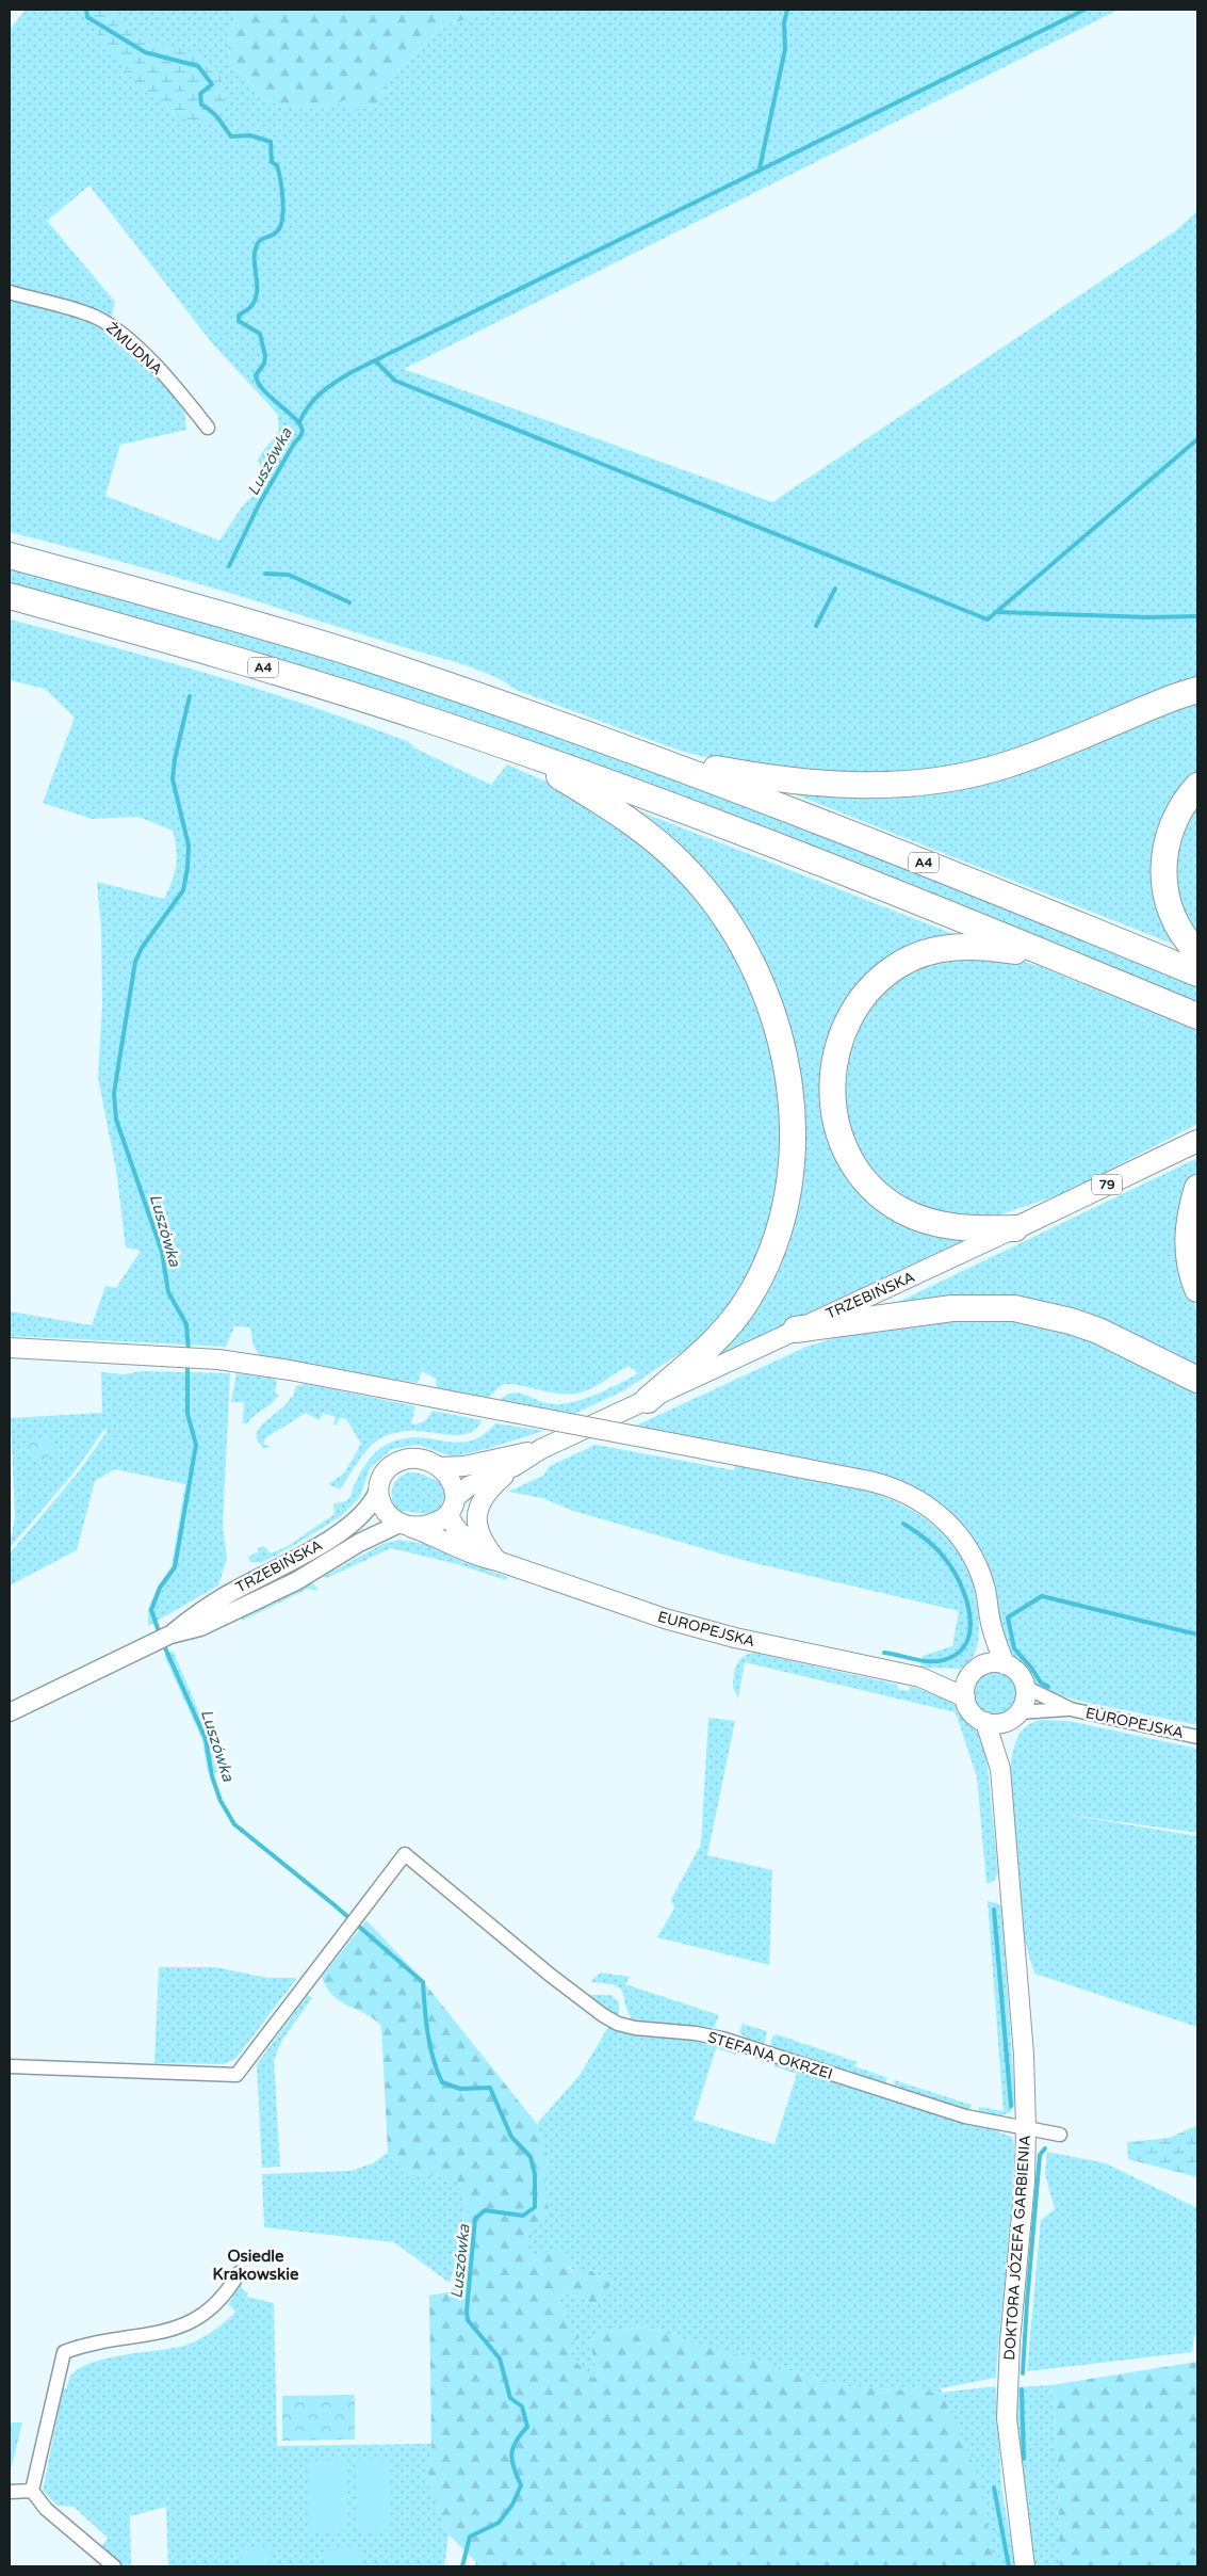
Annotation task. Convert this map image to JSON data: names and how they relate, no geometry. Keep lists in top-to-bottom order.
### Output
{
  "streets": {
    "highway": ["A4"],
    "main road": [
      "79",
      "TRZEBIŃSKA",
      "EUROPEJSKA",
      "DOKTORA JÓZEFA GARBIENIA"
    ],
    "street": ["ŻMUDNA", "STEFANA OKRZEI"]
  },
  "crossings": [
    ["79", "TRZEBIŃSKA"],
    ["79", "EUROPEJSKA"],
    ["TRZEBIŃSKA", "EUROPEJSKA"],
    ["EUROPEJSKA", "DOKTORA JÓZEFA GARBIENIA"],
    ["STEFANA OKRZEI", "DOKTORA JÓZEFA GARBIENIA"]
  ],
  "districts": ["Osiedle Krakowskie"],
  "water": ["Luszówka"]
}
